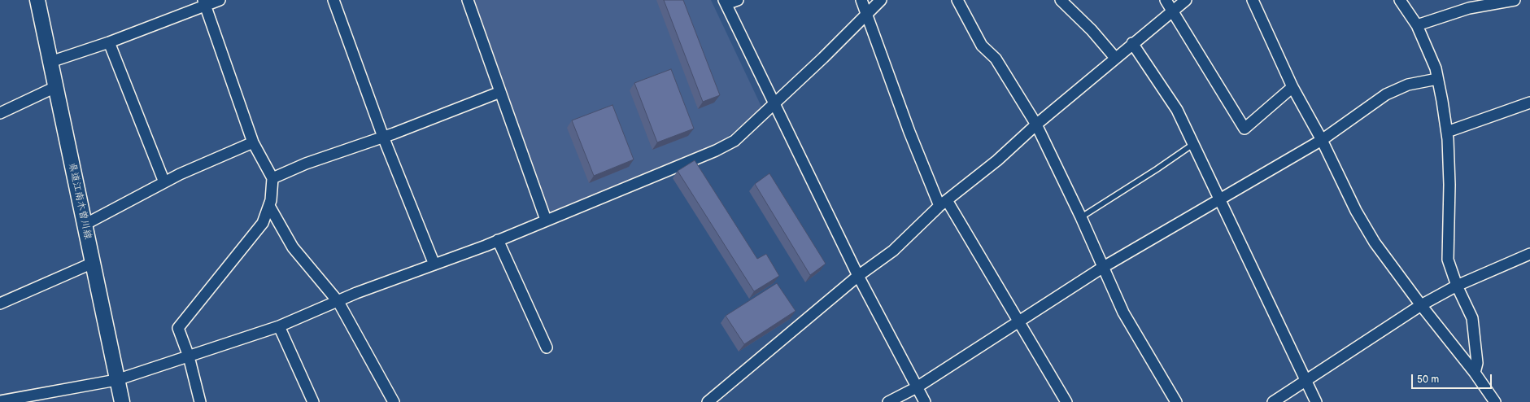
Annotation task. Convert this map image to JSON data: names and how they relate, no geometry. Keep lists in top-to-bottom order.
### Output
{
  "streets": {
    "main road": ["県道江南木曽川線"]
  },
  "scale_bar": "50 m"
}
